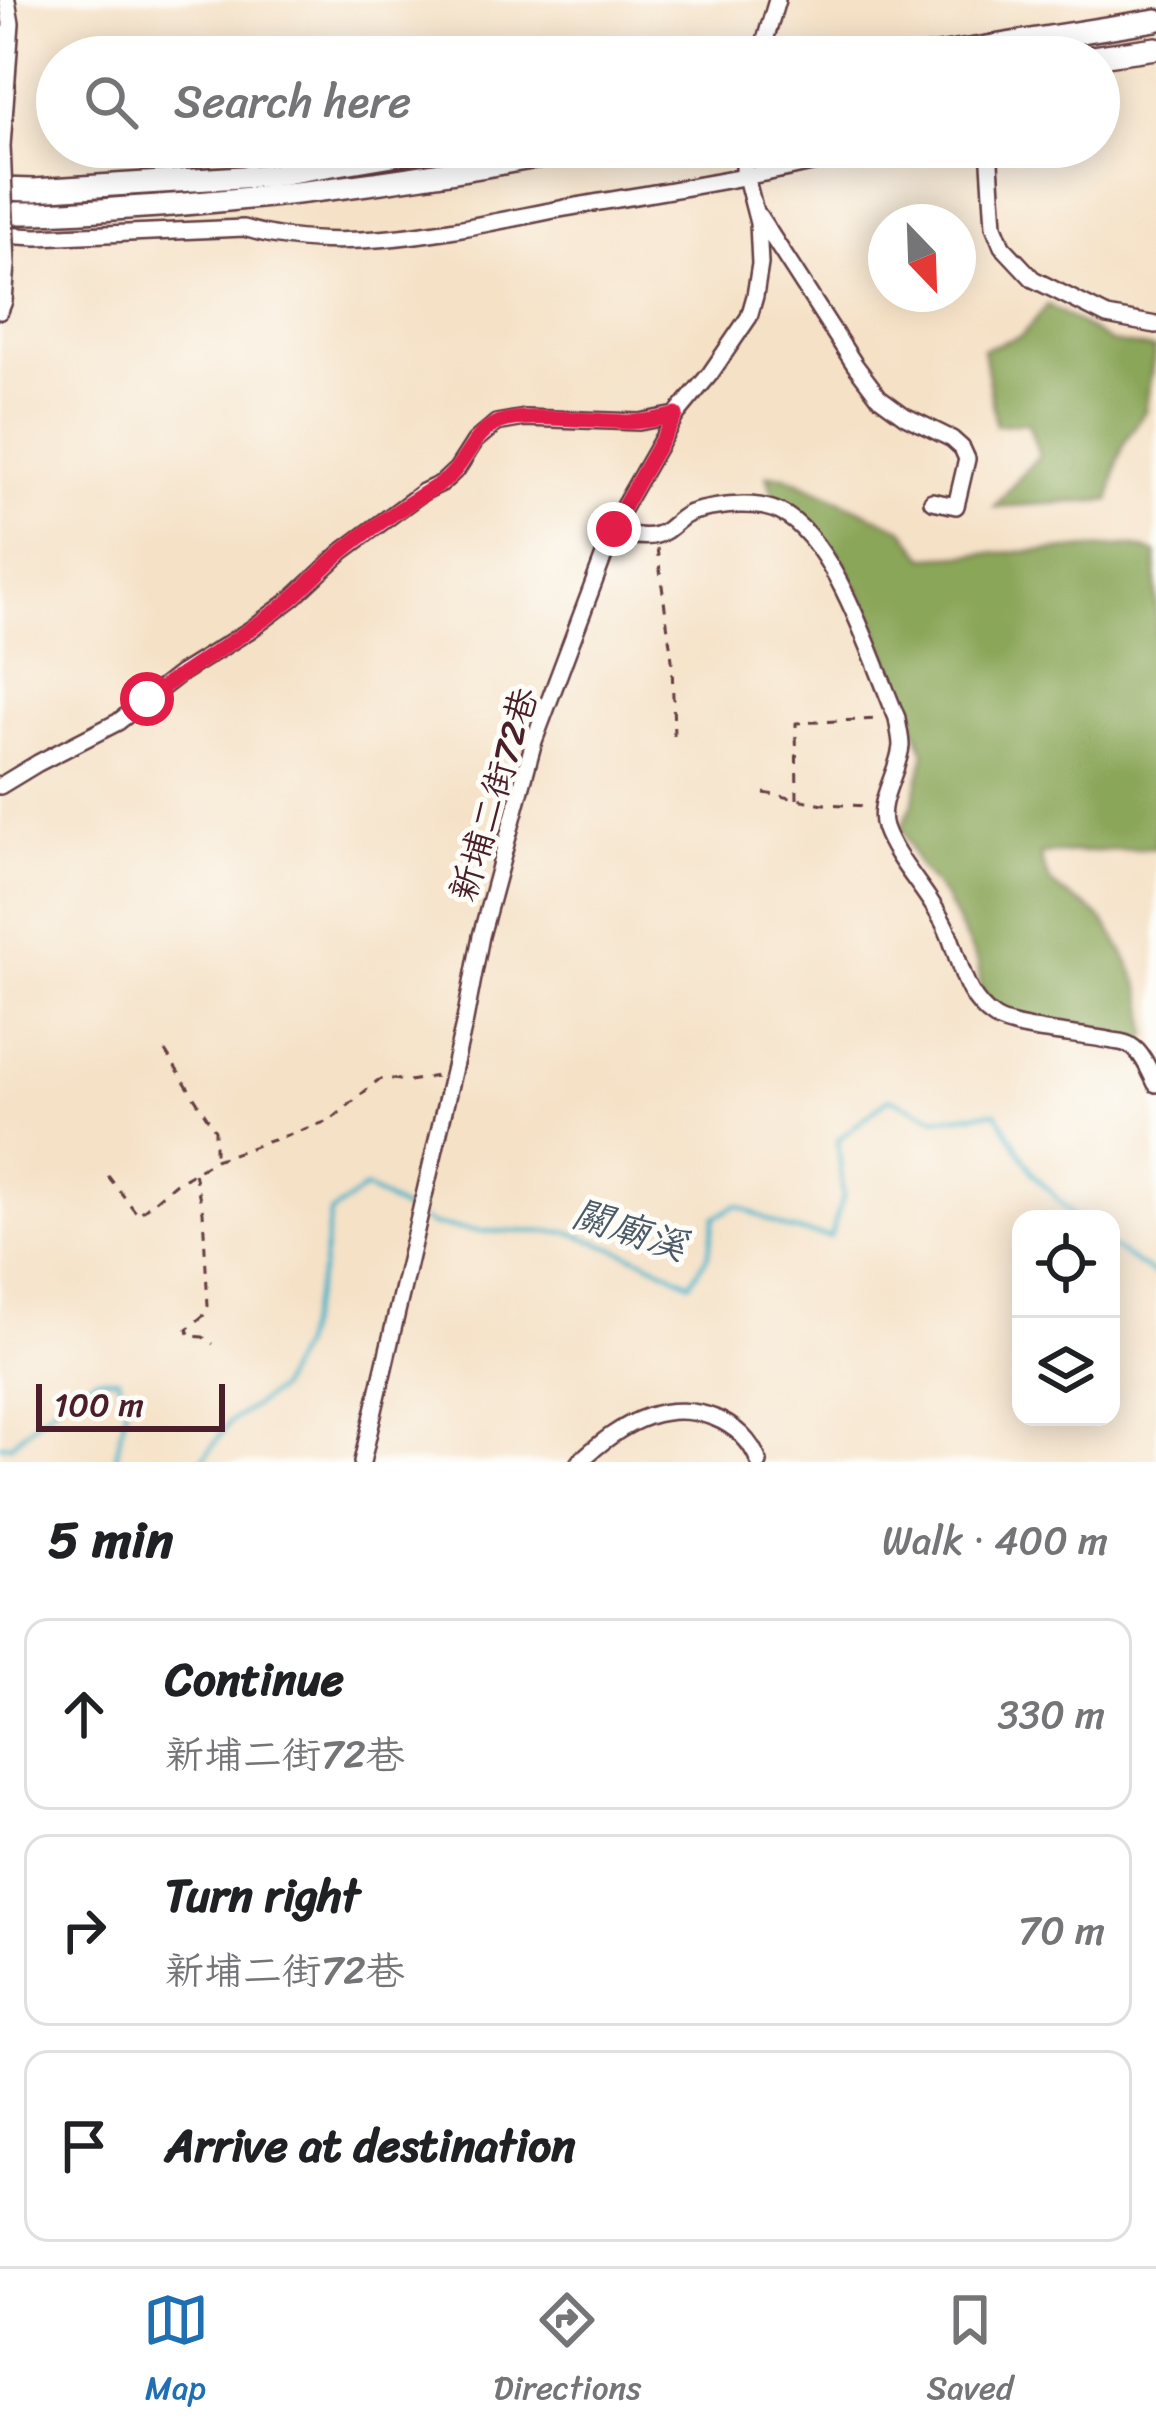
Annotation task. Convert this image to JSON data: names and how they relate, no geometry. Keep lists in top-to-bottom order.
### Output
{
  "streets": {
    "street": ["新埔二街72巷"]
  },
  "water": ["關廟溪"],
  "scale_bar": "100 m",
  "north": "bottom right",
  "page": {
    "search": "Search here",
    "scale": "100 m",
    "heading": ["5 min", "Walk · 400 m"],
    "list": [
      ["Continue", "新埔二街72巷", "330 m"],
      ["Turn right", "新埔二街72巷", "70 m"],
      "Arrive at destination"
    ],
    "nav": ["Map", "Directions", "Saved"]
  }
}
